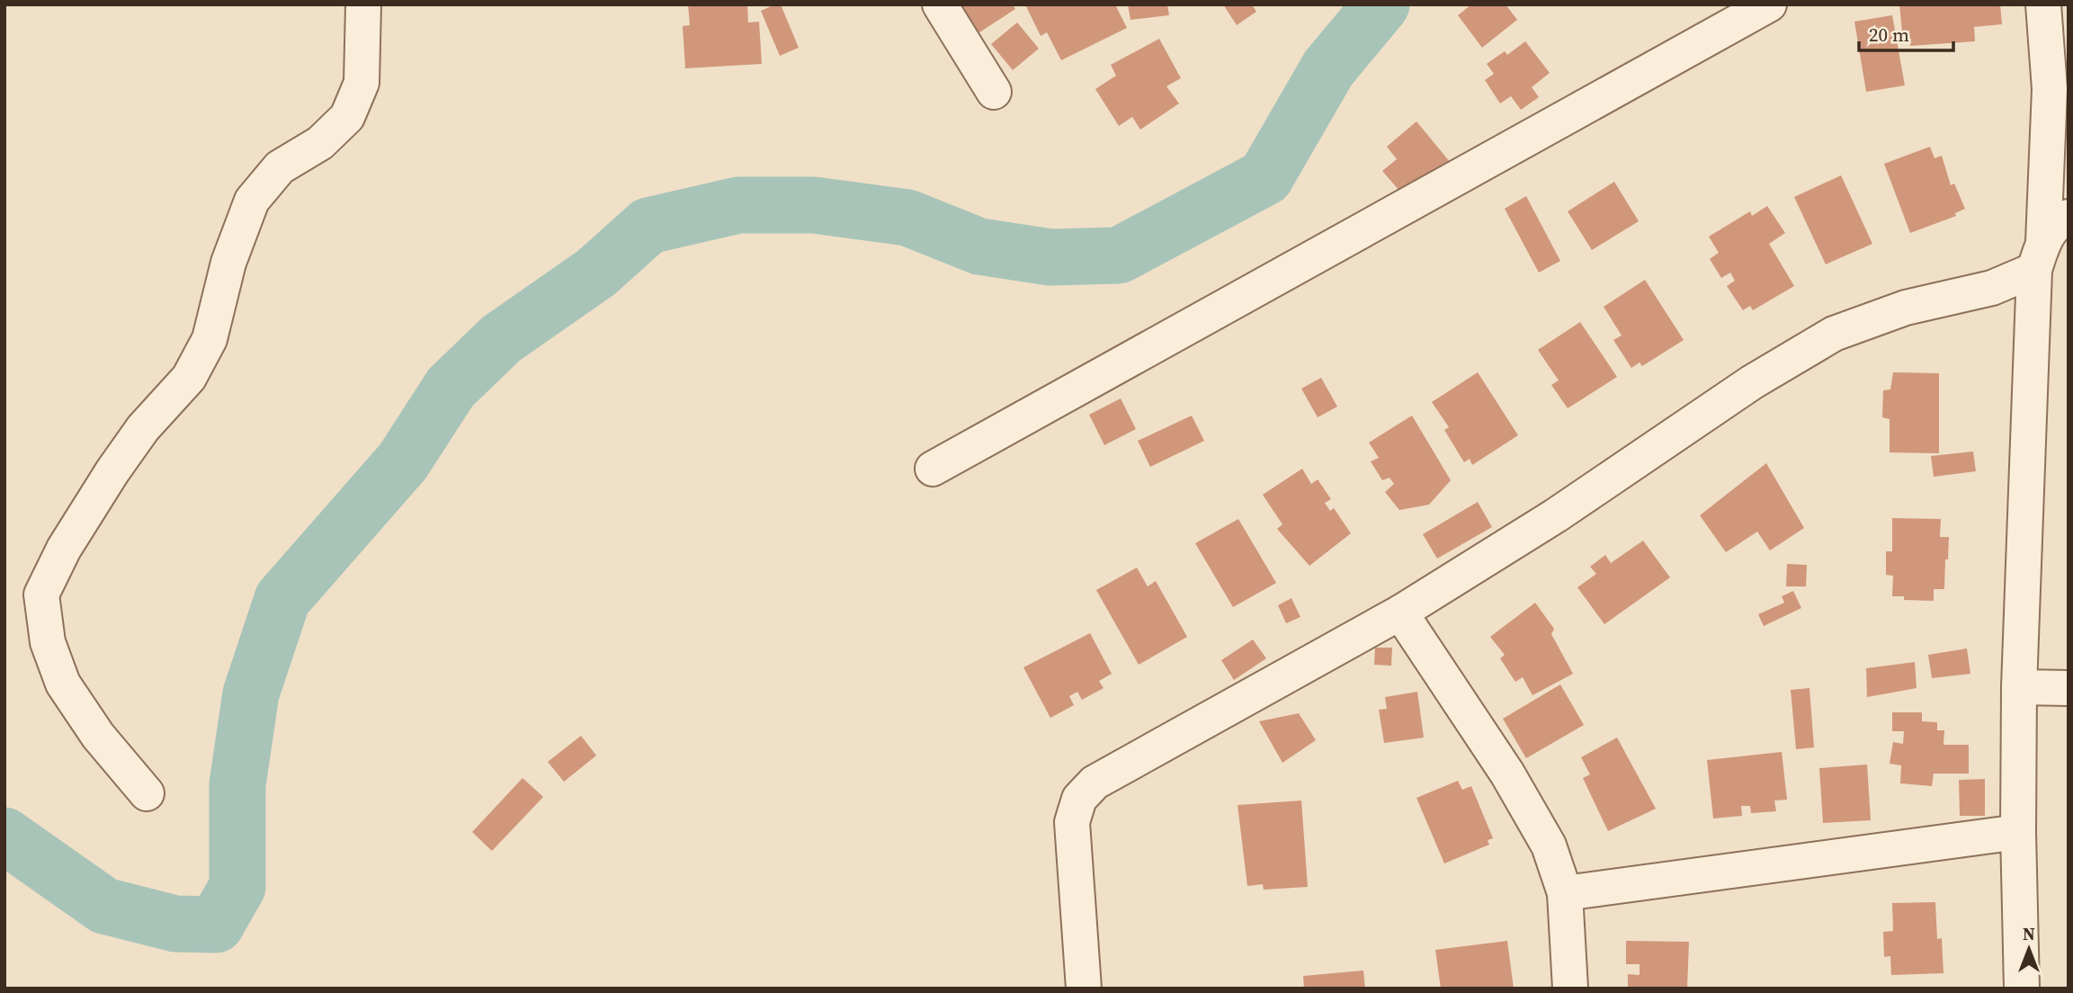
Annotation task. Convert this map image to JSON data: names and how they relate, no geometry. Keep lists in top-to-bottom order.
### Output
{
  "scale_bar": "20 m",
  "north": "top"
}
